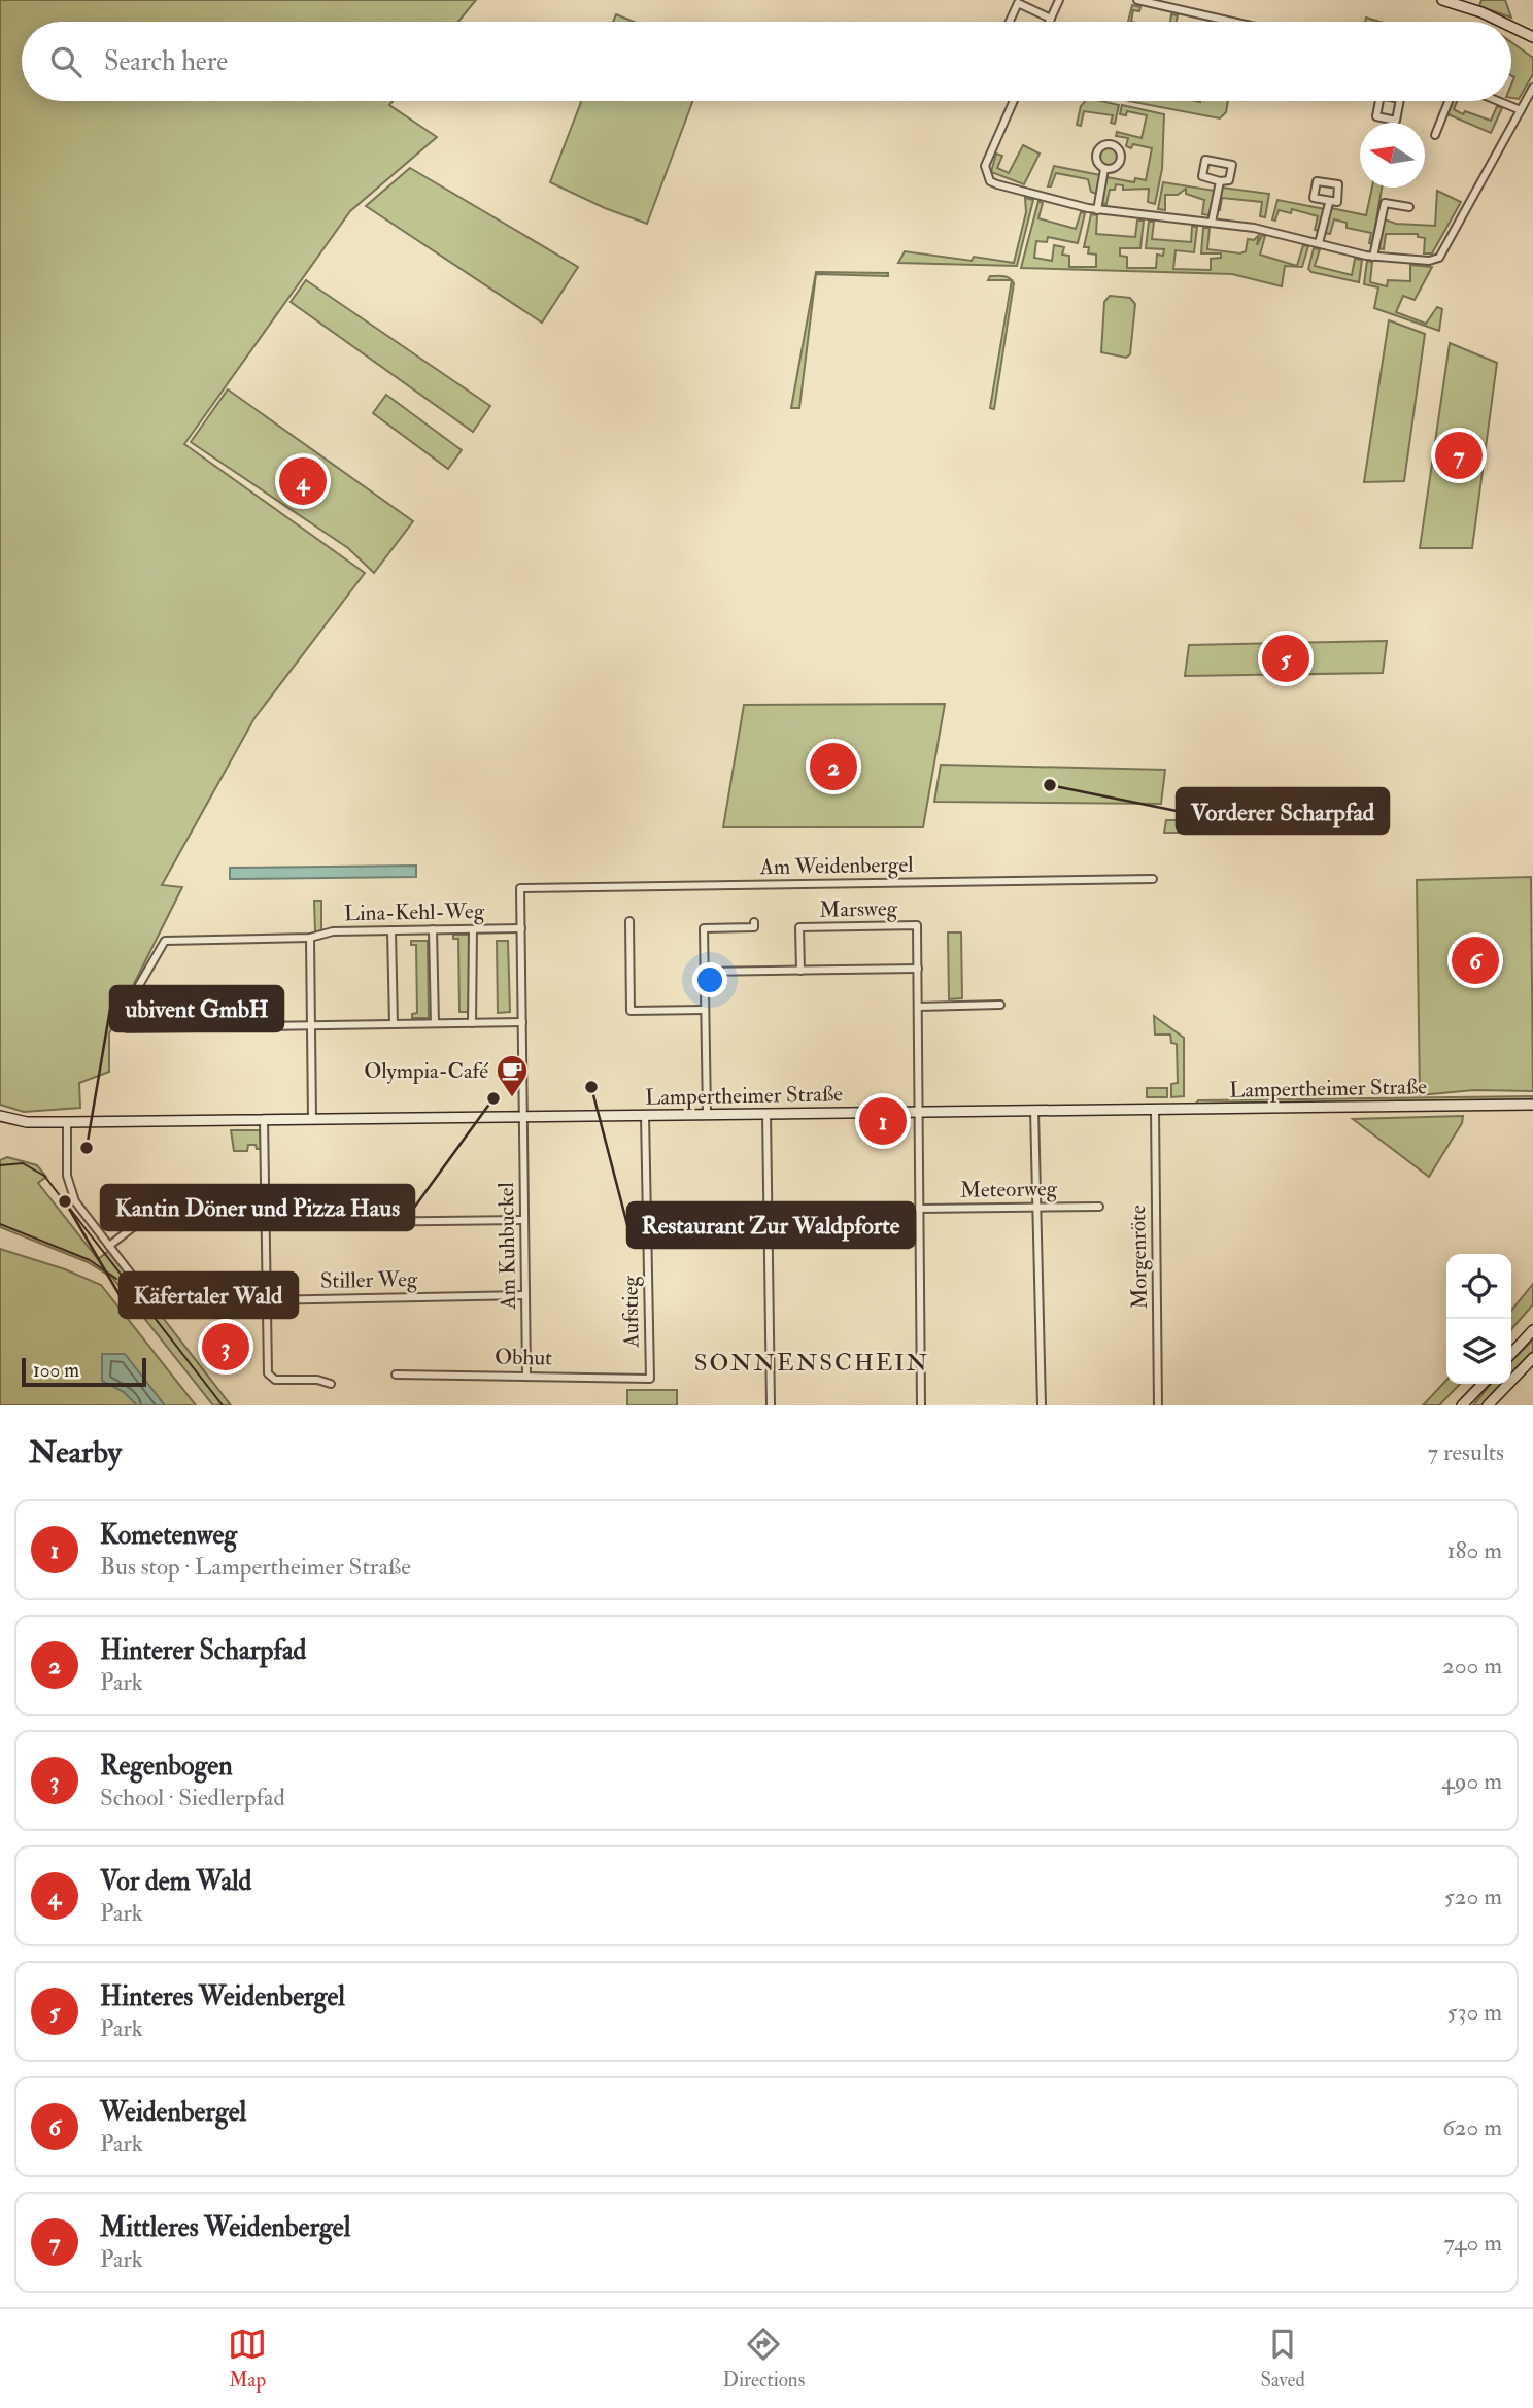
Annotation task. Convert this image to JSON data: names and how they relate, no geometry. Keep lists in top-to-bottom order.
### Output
{
  "streets": {
    "street": [
      "Am Weidenbergel",
      "Marsweg",
      "Lina-Kehl-Weg",
      "Lampertheimer Straße",
      "Meteorweg",
      "Am Kuhbuckel",
      "Morgenröte",
      "Stiller Weg",
      "Aufstieg",
      "Obhut"
    ]
  },
  "crossings": [
    ["Am Weidenbergel", "Lina-Kehl-Weg"],
    ["Lampertheimer Straße", "Am Kuhbuckel"],
    ["Lampertheimer Straße", "Morgenröte"],
    ["Lampertheimer Straße", "Stiller Weg"],
    ["Lampertheimer Straße", "Aufstieg"],
    ["Am Kuhbuckel", "Stiller Weg"],
    ["Am Kuhbuckel", "Obhut"],
    ["Aufstieg", "Obhut"]
  ],
  "districts": ["SONNENSCHEIN"],
  "places": {
    "other": [
      "Vorderer Scharpfad",
      "Restaurant Zur Waldpforte",
      "Kantin Döner und Pizza Haus",
      "ubivent GmbH",
      "Käfertaler Wald"
    ],
    "cafe": ["Olympia-Café"]
  },
  "scale_bar": "100 m",
  "north": "left",
  "page": {
    "search": "Search here",
    "pins": [
      "7",
      "4",
      "5",
      "2",
      "6",
      "1",
      "3"
    ],
    "scale": "100 m",
    "heading": ["Nearby", "7 results"],
    "list": [
      {
        "mark": "1",
        "name": "Kometenweg",
        "note": "Bus stop · Lampertheimer Straße",
        "value": "180 m"
      },
      {
        "mark": "2",
        "name": "Hinterer Scharpfad",
        "note": "Park",
        "value": "200 m"
      },
      {
        "mark": "3",
        "name": "Regenbogen",
        "note": "School · Siedlerpfad",
        "value": "490 m"
      },
      {
        "mark": "4",
        "name": "Vor dem Wald",
        "note": "Park",
        "value": "520 m"
      },
      {
        "mark": "5",
        "name": "Hinteres Weidenbergel",
        "note": "Park",
        "value": "530 m"
      },
      {
        "mark": "6",
        "name": "Weidenbergel",
        "note": "Park",
        "value": "620 m"
      },
      {
        "mark": "7",
        "name": "Mittleres Weidenbergel",
        "note": "Park",
        "value": "740 m"
      }
    ],
    "nav": ["Map", "Directions", "Saved"]
  }
}
